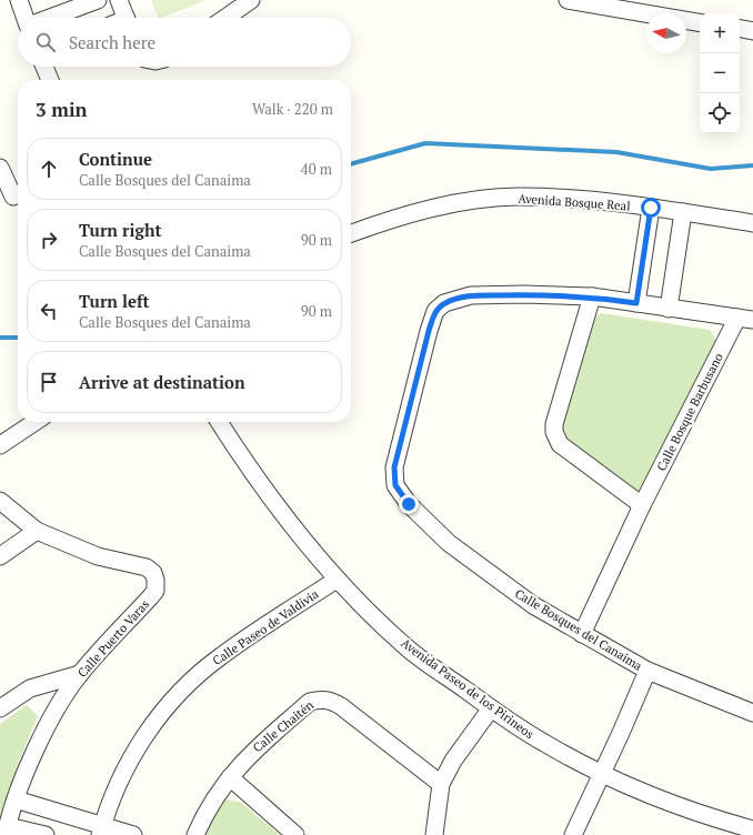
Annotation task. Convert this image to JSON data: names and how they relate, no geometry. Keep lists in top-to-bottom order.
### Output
{
  "streets": {
    "street": [
      "Avenida Bosque Real",
      "Calle Bosque Barbusano",
      "Calle Paseo de Valdivia",
      "Calle Bosques del Canaima",
      "Calle Puerto Varas",
      "Avenida Paseo de los Pirineos",
      "Calle Chaitén"
    ]
  },
  "crossings": [
    ["Calle Bosque Barbusano", "Calle Bosques del Canaima"],
    ["Calle Paseo de Valdivia", "Avenida Paseo de los Pirineos"]
  ],
  "north": "left",
  "page": {
    "map_buttons": ["+", "−"],
    "search": "Search here",
    "heading": ["3 min", "Walk · 220 m"],
    "list": [
      ["Continue", "Calle Bosques del Canaima", "40 m"],
      ["Turn right", "Calle Bosques del Canaima", "90 m"],
      ["Turn left", "Calle Bosques del Canaima", "90 m"],
      "Arrive at destination"
    ]
  }
}
